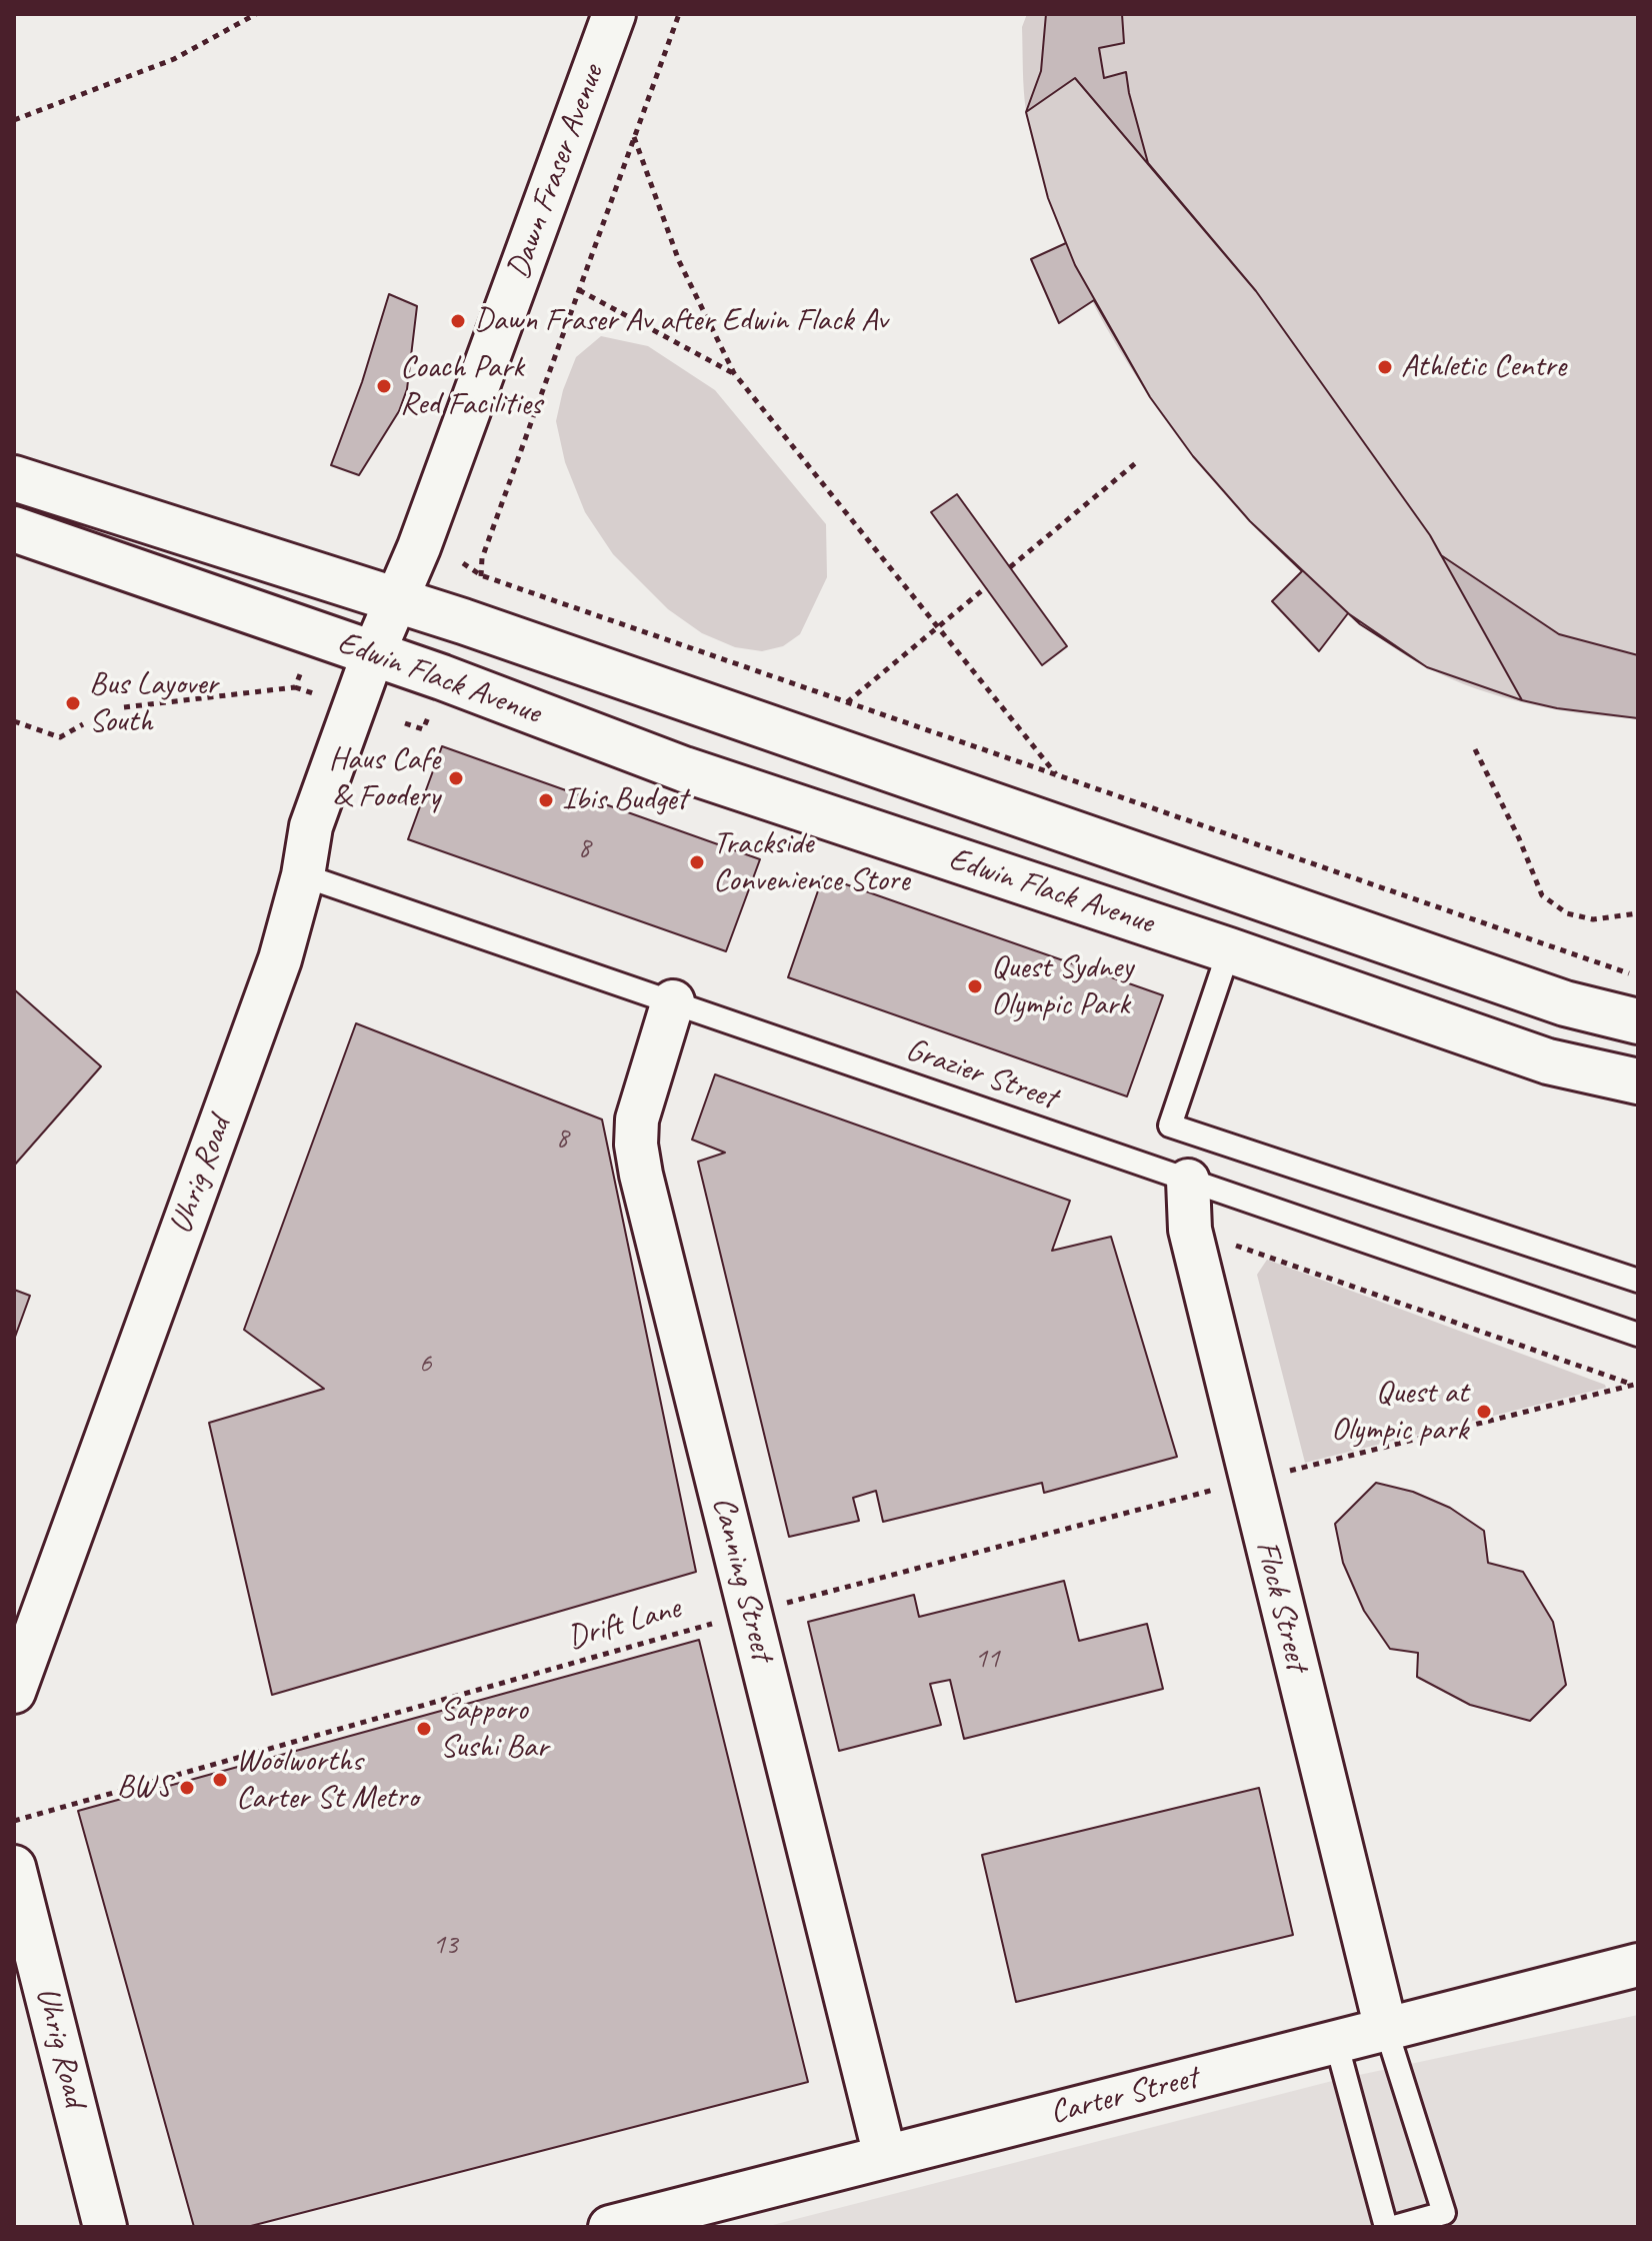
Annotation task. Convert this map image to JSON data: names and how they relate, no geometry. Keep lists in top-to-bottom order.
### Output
{
  "streets": {
    "street": [
      "Dawn Fraser Avenue",
      "Edwin Flack Avenue",
      "Uhrig Road",
      "Canning Street",
      "Flock Street",
      "Carter Street"
    ],
    "lane": ["Grazier Street"],
    "path": ["Drift Lane"]
  },
  "crossings": [
    ["Dawn Fraser Avenue", "Edwin Flack Avenue"],
    ["Dawn Fraser Avenue", "Uhrig Road"],
    ["Edwin Flack Avenue", "Uhrig Road"],
    ["Grazier Street", "Uhrig Road"],
    ["Grazier Street", "Canning Street"],
    ["Grazier Street", "Flock Street"],
    ["Canning Street", "Drift Lane"],
    ["Canning Street", "Carter Street"],
    ["Flock Street", "Drift Lane"],
    ["Flock Street", "Carter Street"]
  ],
  "places": [
    "Dawn Fraser Av after Edwin Flack Av",
    "Athletic Centre",
    "Coach Park Red Facilities",
    "Bus Layover South",
    "Haus Cafe & Foodery",
    "Ibis Budget",
    "Trackside Convenience Store",
    "Quest Sydney Olympic Park",
    "Quest at Olympic park",
    "Sapporo Sushi Bar",
    "Woolworths Carter St Metro",
    "BWS"
  ],
  "house_numbers": [
    "8",
    "8",
    "6",
    "11",
    "13"
  ]
}
